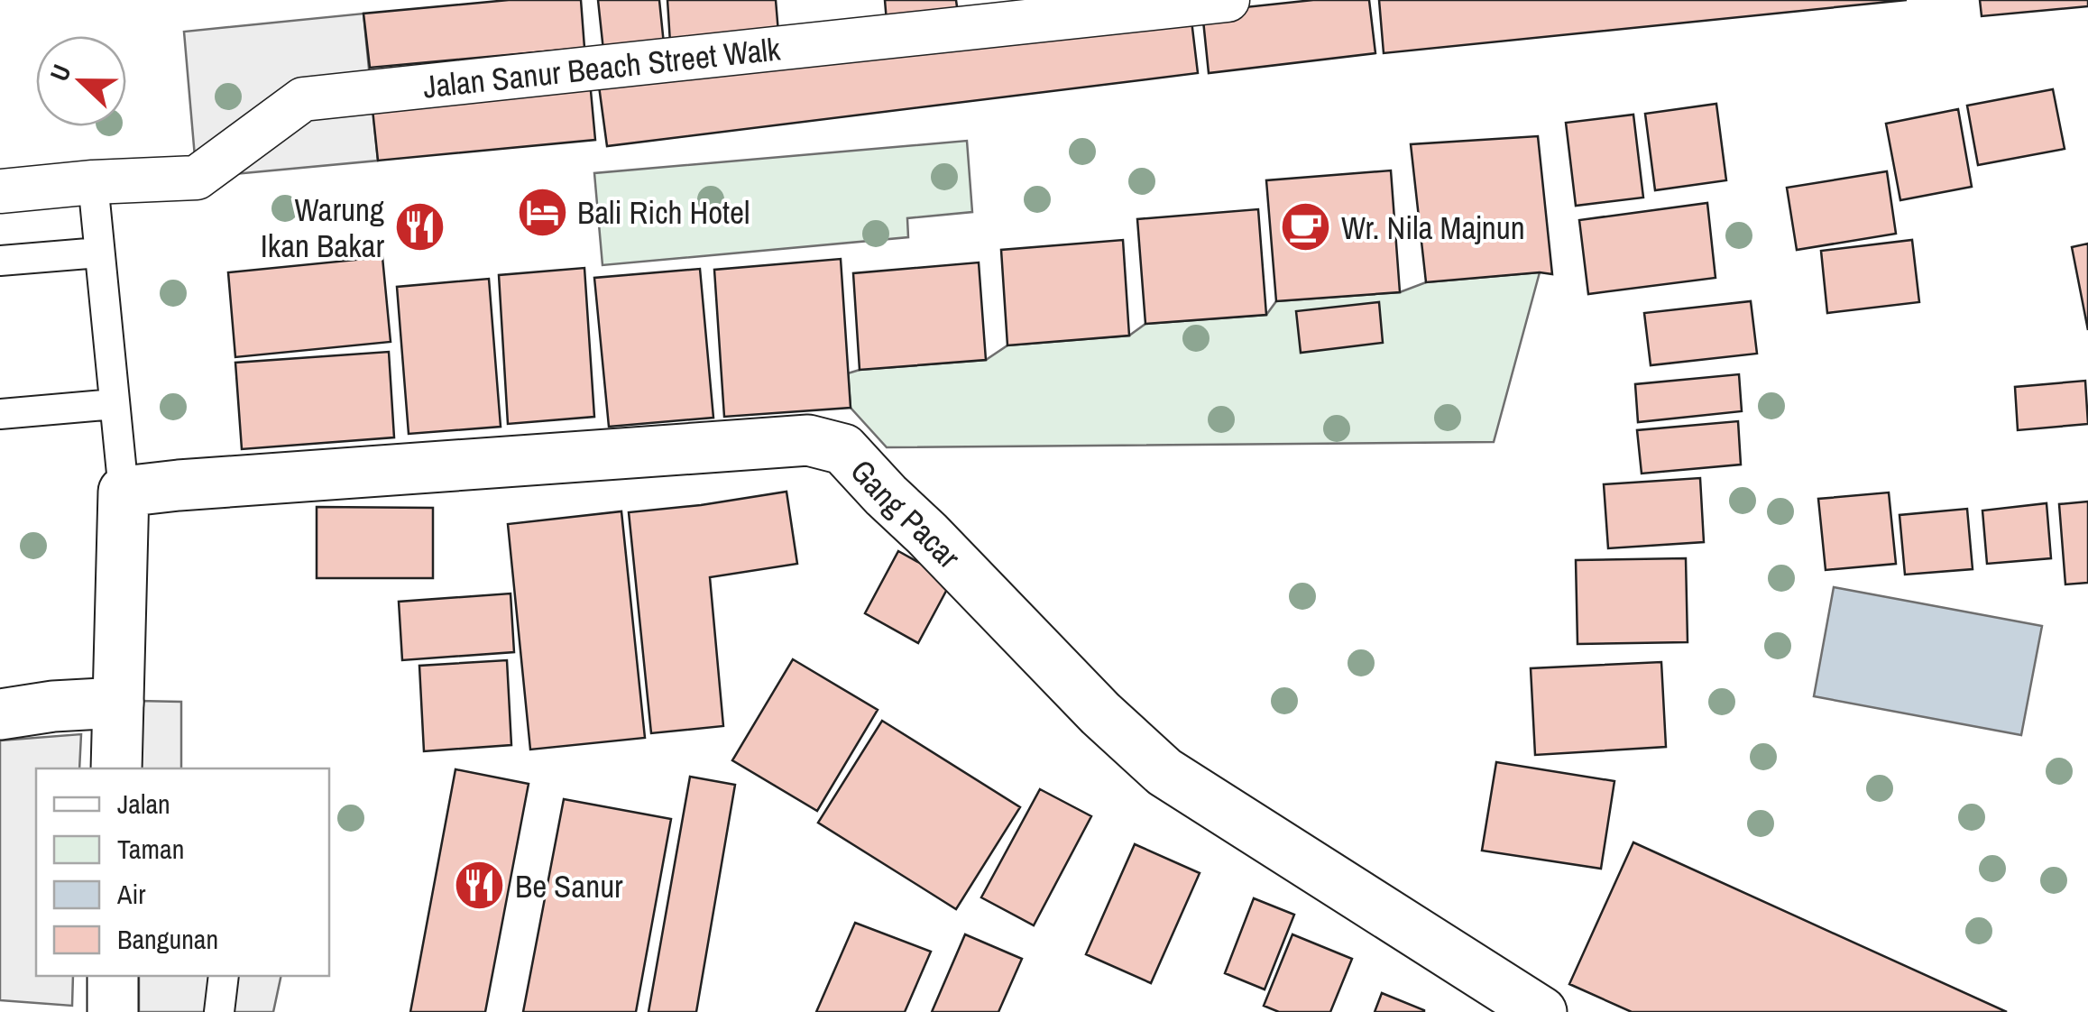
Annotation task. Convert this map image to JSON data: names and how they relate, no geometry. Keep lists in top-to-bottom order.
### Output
{
  "streets": {
    "street": ["Jalan Sanur Beach Street Walk", "Gang Pacar"]
  },
  "places": {
    "hotel": ["Bali Rich Hotel"],
    "restaurant": ["Warung Ikan Bakar", "Be Sanur"],
    "cafe": ["Wr. Nila Majnun"]
  },
  "legend": [
    "Jalan",
    "Taman",
    "Air",
    "Bangunan"
  ],
  "north": "left"
}
